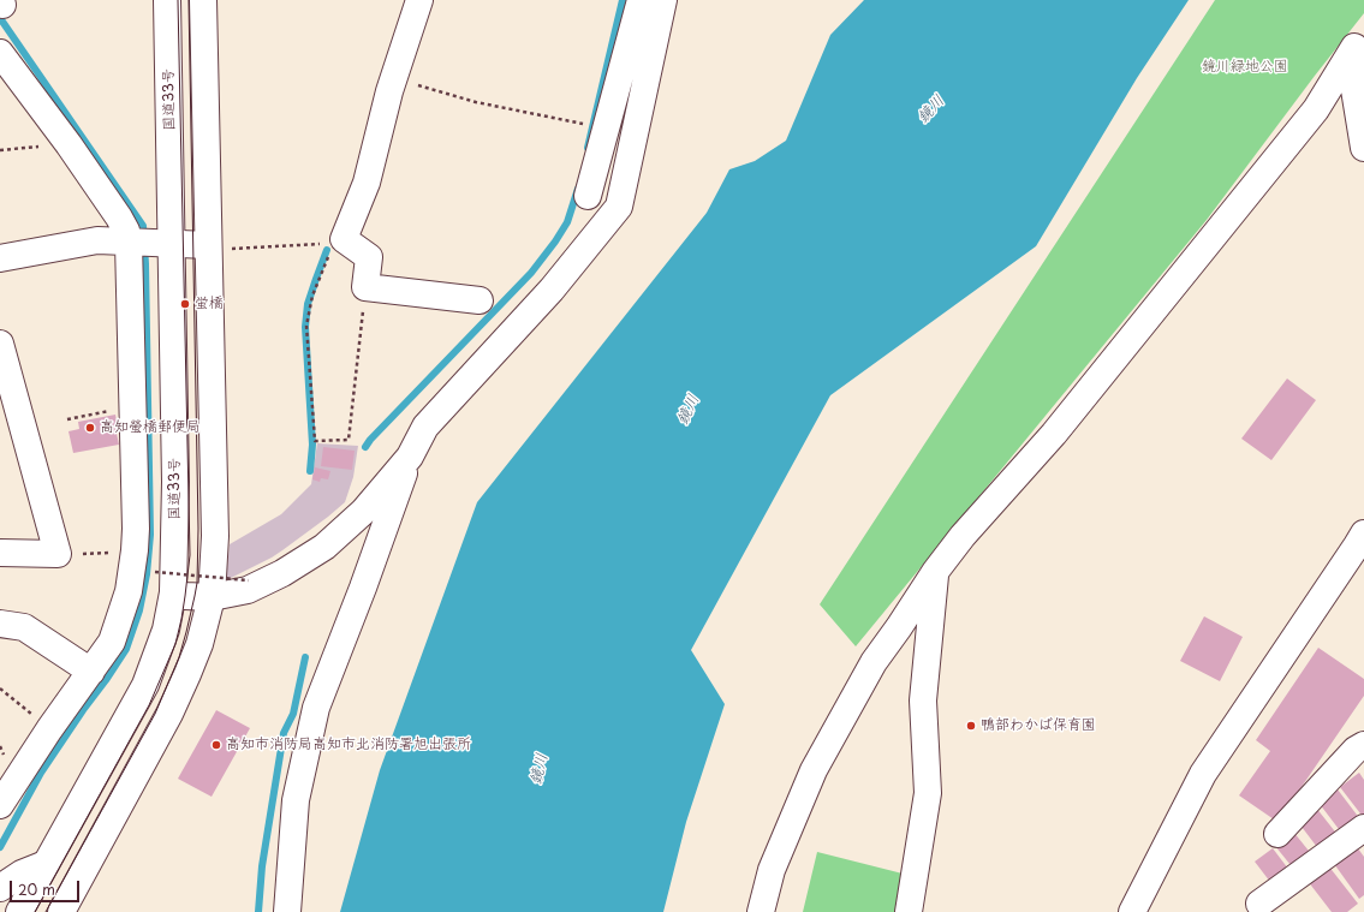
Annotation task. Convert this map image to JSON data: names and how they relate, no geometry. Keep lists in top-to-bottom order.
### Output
{
  "streets": {
    "main road": ["国道33号"]
  },
  "water": ["鏡川"],
  "parks": ["鏡川緑地公園"],
  "places": [
    "蛍橋",
    "高知螢橋郵便局",
    "鴨部わかば保育園",
    "高知市消防局高知市北消防署旭出張所"
  ],
  "scale_bar": "20 m"
}
